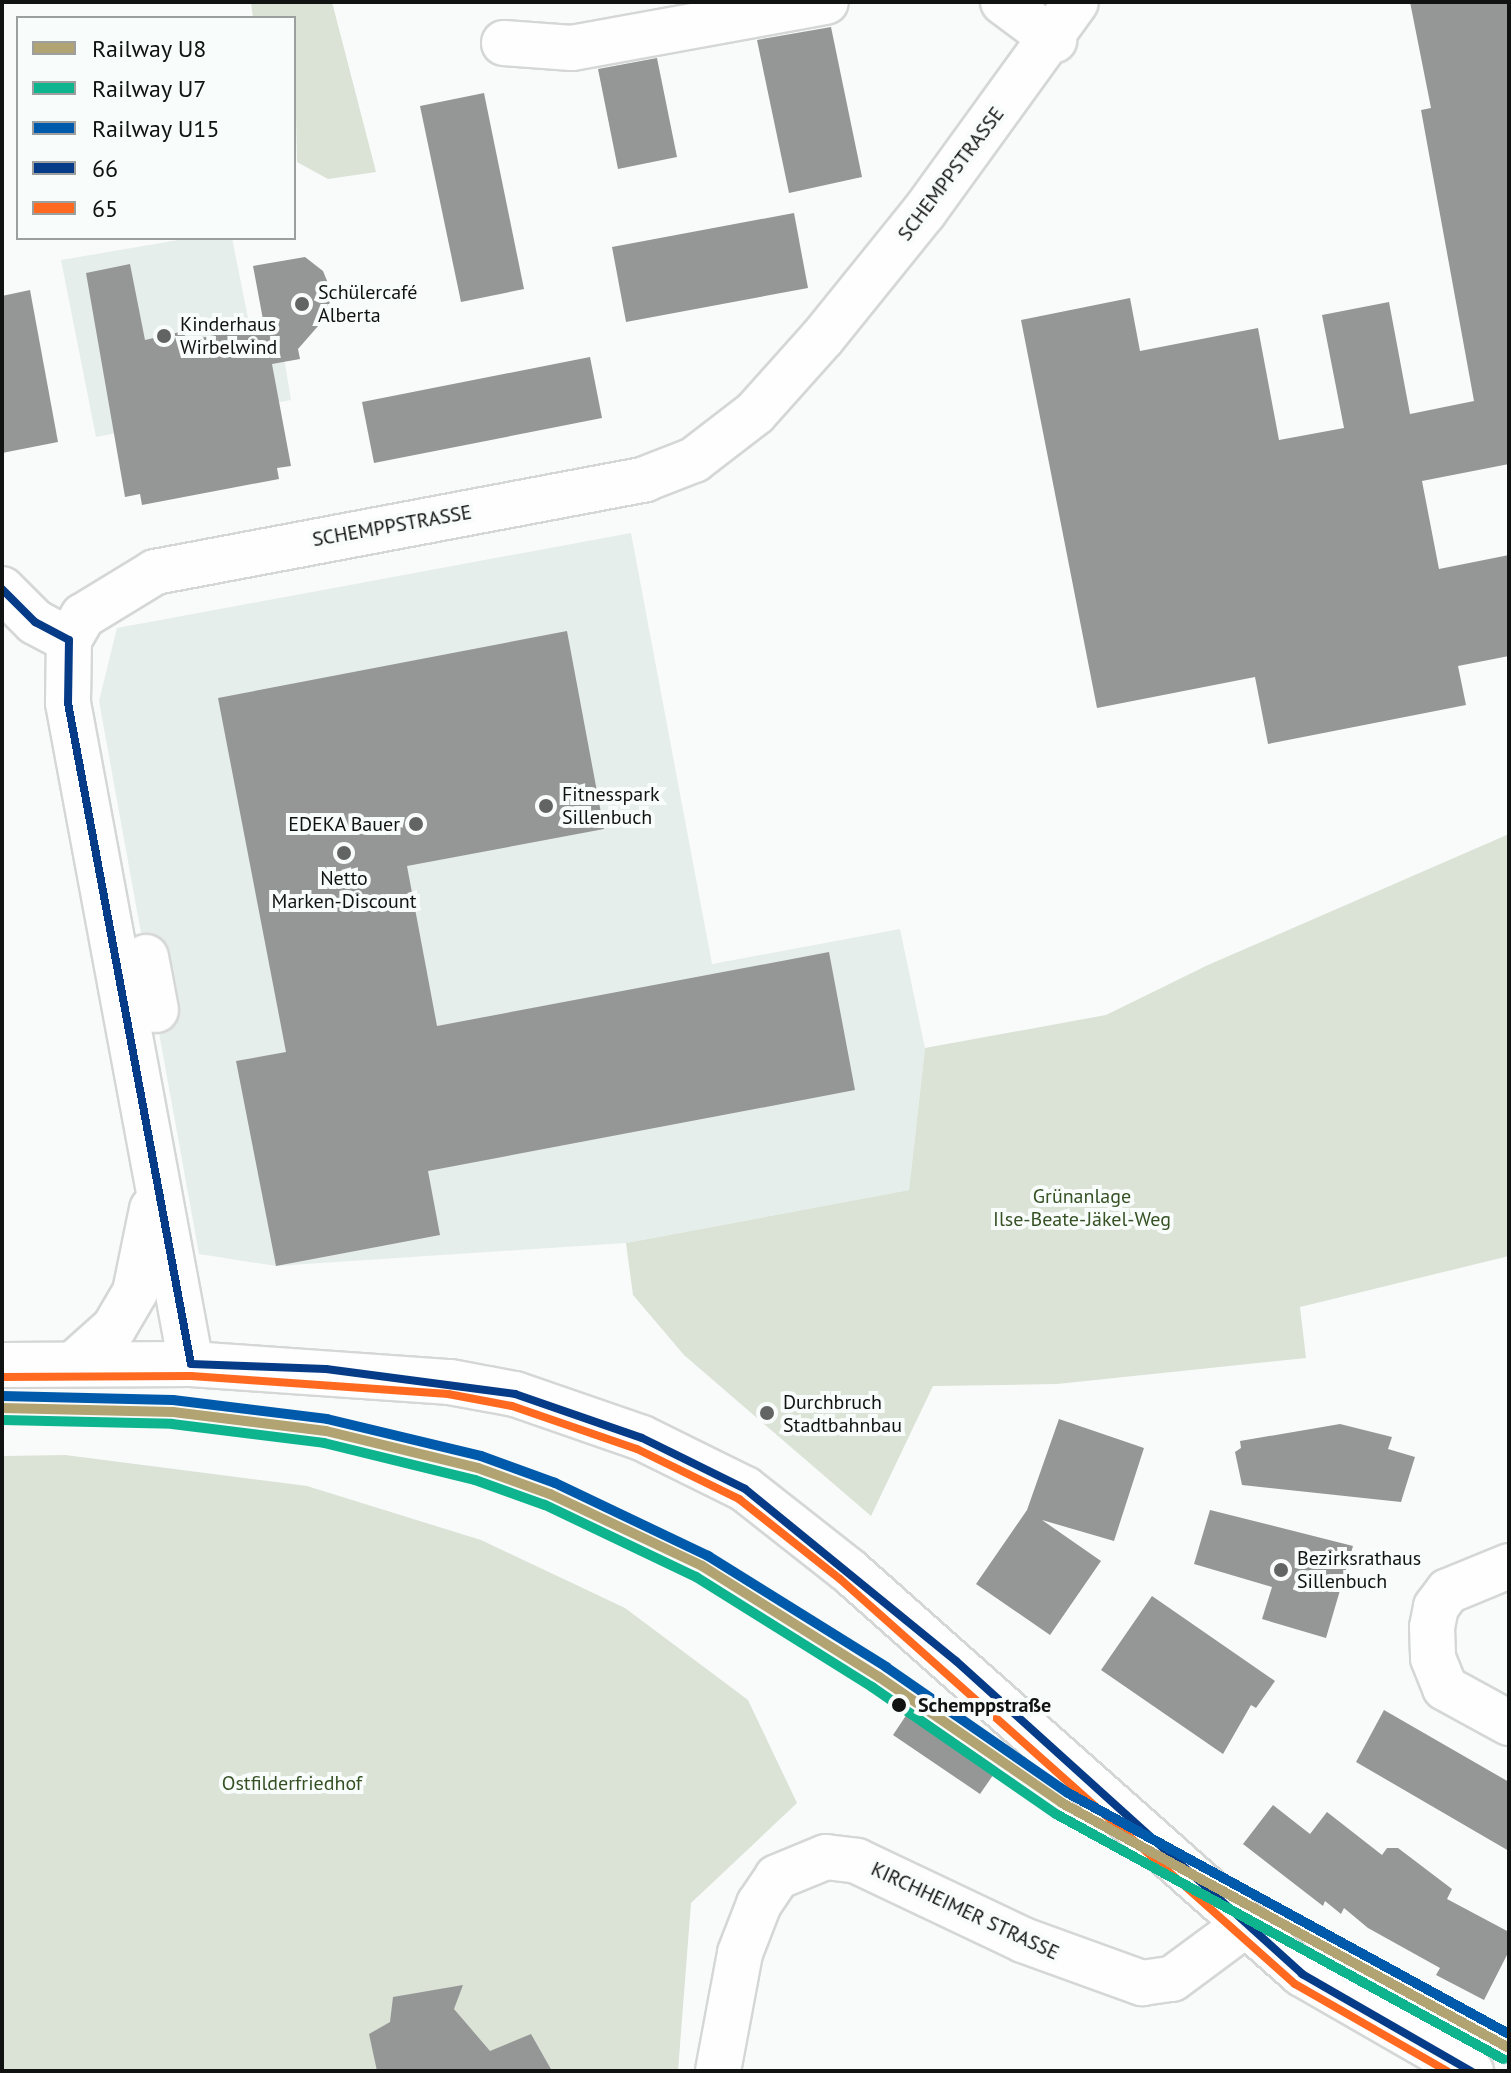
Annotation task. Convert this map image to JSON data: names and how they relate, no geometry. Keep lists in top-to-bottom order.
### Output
{
  "streets": {
    "street": ["SCHEMPPSTRASSE", "KIRCHHEIMER STRASSE"]
  },
  "parks": ["Grünanlage Ilse-Beate-Jäkel-Weg", "Ostfilderfriedhof"],
  "places": [
    "Schülercafé Alberta",
    "Kinderhaus Wirbelwind",
    "Fitnesspark Sillenbuch",
    "EDEKA Bauer",
    "Netto Marken-Discount",
    "Durchbruch Stadtbahnbau",
    "Bezirksrathaus Sillenbuch",
    "Schemppstraße"
  ],
  "lines": [
    "transit line 66",
    "transit line 65",
    "rail line U15",
    "rail line U8",
    "rail line U7"
  ],
  "legend": [
    "Railway U8",
    "Railway U7",
    "Railway U15",
    "66",
    "65"
  ]
}
